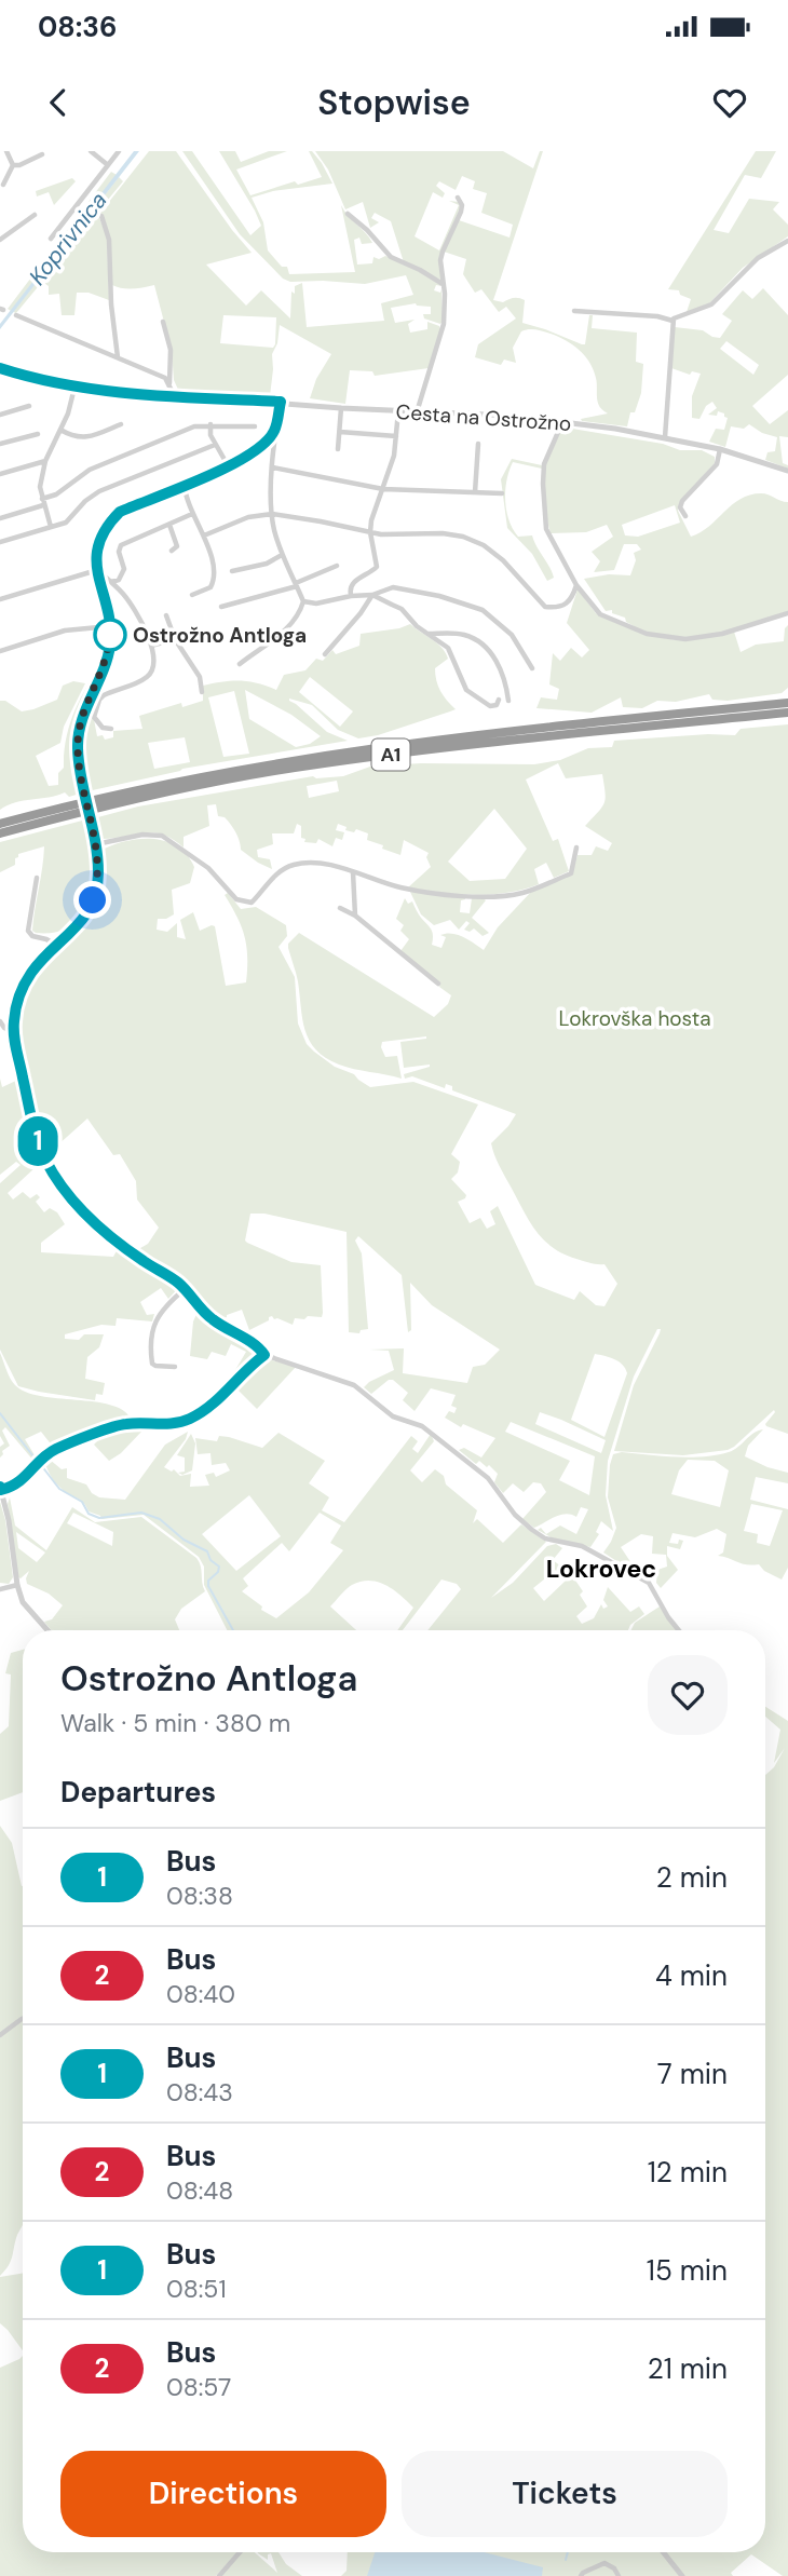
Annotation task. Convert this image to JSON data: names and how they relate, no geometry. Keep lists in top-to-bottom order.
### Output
{
  "streets": {
    "highway": ["A1"],
    "street": ["Cesta na Ostrožno"]
  },
  "districts": ["Lokrovec"],
  "water": ["Koprivnica"],
  "parks": ["Lokrovška hosta"],
  "places": ["Ostrožno Antloga"],
  "lines": ["bus line 1"],
  "page": {
    "status": "08:36",
    "header": "Stopwise",
    "on_map": "1",
    "heading": [
      ["Ostrožno Antloga", "Walk · 5 min · 380 m"],
      "Departures"
    ],
    "list": [
      {
        "mark": "1",
        "name": "Bus",
        "note": "08:38",
        "value": "2 min"
      },
      {
        "mark": "2",
        "name": "Bus",
        "note": "08:40",
        "value": "4 min"
      },
      {
        "mark": "1",
        "name": "Bus",
        "note": "08:43",
        "value": "7 min"
      },
      {
        "mark": "2",
        "name": "Bus",
        "note": "08:48",
        "value": "12 min"
      },
      {
        "mark": "1",
        "name": "Bus",
        "note": "08:51",
        "value": "15 min"
      },
      {
        "mark": "2",
        "name": "Bus",
        "note": "08:57",
        "value": "21 min"
      }
    ],
    "buttons": ["Directions", "Tickets"]
  }
}
